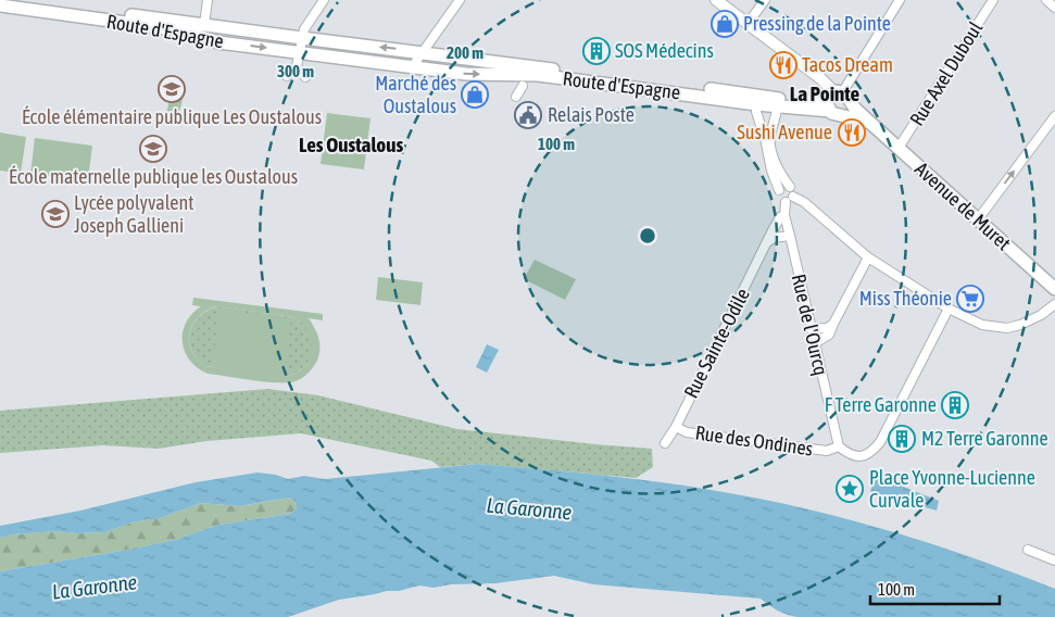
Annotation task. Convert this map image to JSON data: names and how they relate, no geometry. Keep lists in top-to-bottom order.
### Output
{
  "streets": {
    "main road": ["Route d'Espagne", "Avenue de Muret"],
    "street": [
      "Rue Axel Duboul",
      "Rue de l'Ourcq",
      "Rue Sainte-Odile",
      "Rue des Ondines"
    ]
  },
  "crossings": [
    ["Route d'Espagne", "Avenue de Muret"],
    ["Rue Axel Duboul", "Avenue de Muret"],
    ["Rue de l'Ourcq", "Rue Sainte-Odile"],
    ["Rue de l'Ourcq", "Rue des Ondines"],
    ["Rue Sainte-Odile", "Rue des Ondines"]
  ],
  "districts": ["La Pointe", "Les Oustalous"],
  "water": ["La Garonne"],
  "places": {
    "shop": ["Pressing de la Pointe", "Marché des Oustalous"],
    "building": ["SOS Médecins", "F Terre Garonne", "M2 Terre Garonne"],
    "restaurant": ["Tacos Dream", "Sushi Avenue"],
    "school or university": ["École élémentaire publique Les Oustalous", "École maternelle publique les Oustalous", "Lycée polyvalent Joseph Gallieni"],
    "public building": ["Relais Poste"],
    "supermarket": ["Miss Théonie"],
    "place": ["Place Yvonne-Lucienne Curvale"]
  },
  "scale_bar": "100 m",
  "rings": ["200 m", "300 m", "100 m"]
}
